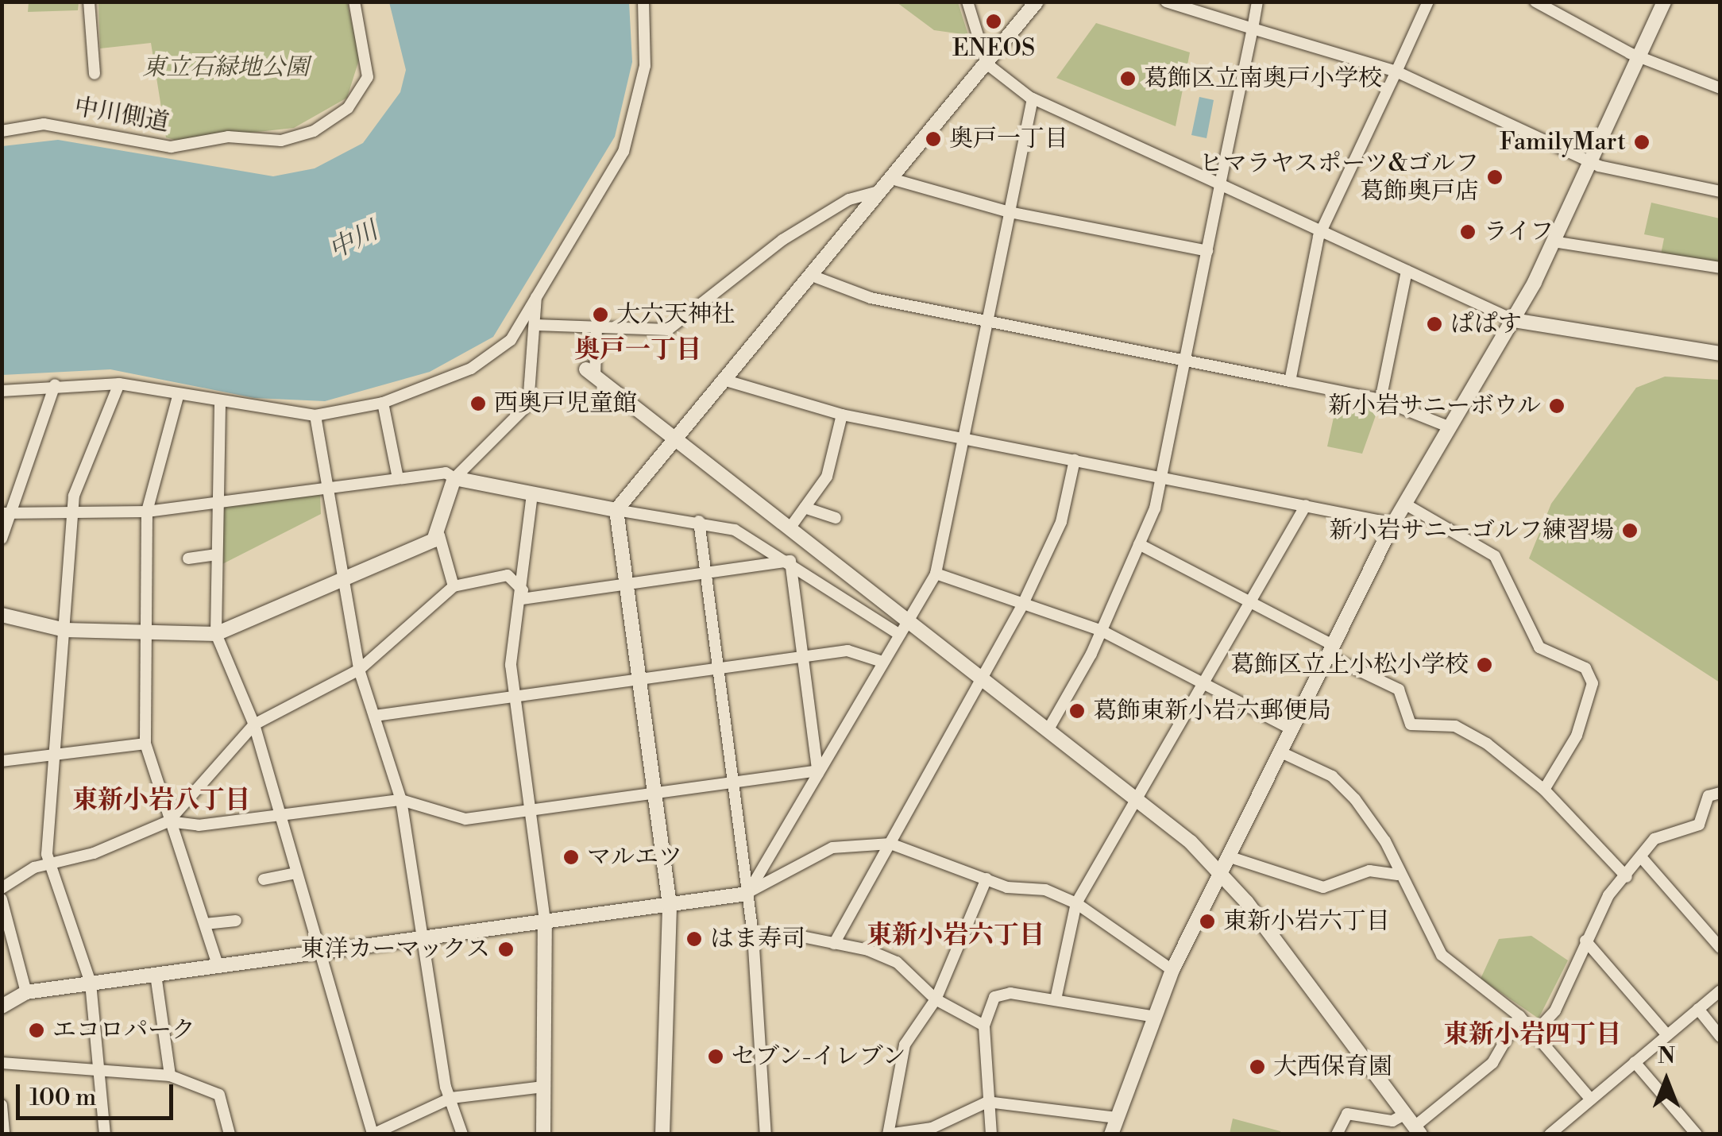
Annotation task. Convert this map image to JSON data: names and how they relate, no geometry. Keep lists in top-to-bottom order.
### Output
{
  "streets": {
    "street": ["中川側道"]
  },
  "districts": [
    "奥戸一丁目",
    "東新小岩八丁目",
    "東新小岩六丁目",
    "東新小岩四丁目"
  ],
  "water": ["中川"],
  "parks": ["東立石緑地公園"],
  "places": [
    "ENEOS",
    "葛飾区立南奥戸小学校",
    "奥戸一丁目",
    "FamilyMart",
    "ヒマラヤスポーツ&ゴルフ 葛飾奥戸店",
    "ライフ",
    "大六天神社",
    "ぱぱす",
    "西奥戸児童館",
    "新小岩サニーボウル",
    "新小岩サニーゴルフ練習場",
    "葛飾区立上小松小学校",
    "葛飾東新小岩六郵便局",
    "マルエツ",
    "東新小岩六丁目",
    "はま寿司",
    "東洋カーマックス",
    "エコロパーク",
    "セブン-イレブン",
    "大西保育園"
  ],
  "scale_bar": "100 m",
  "north": "top"
}
